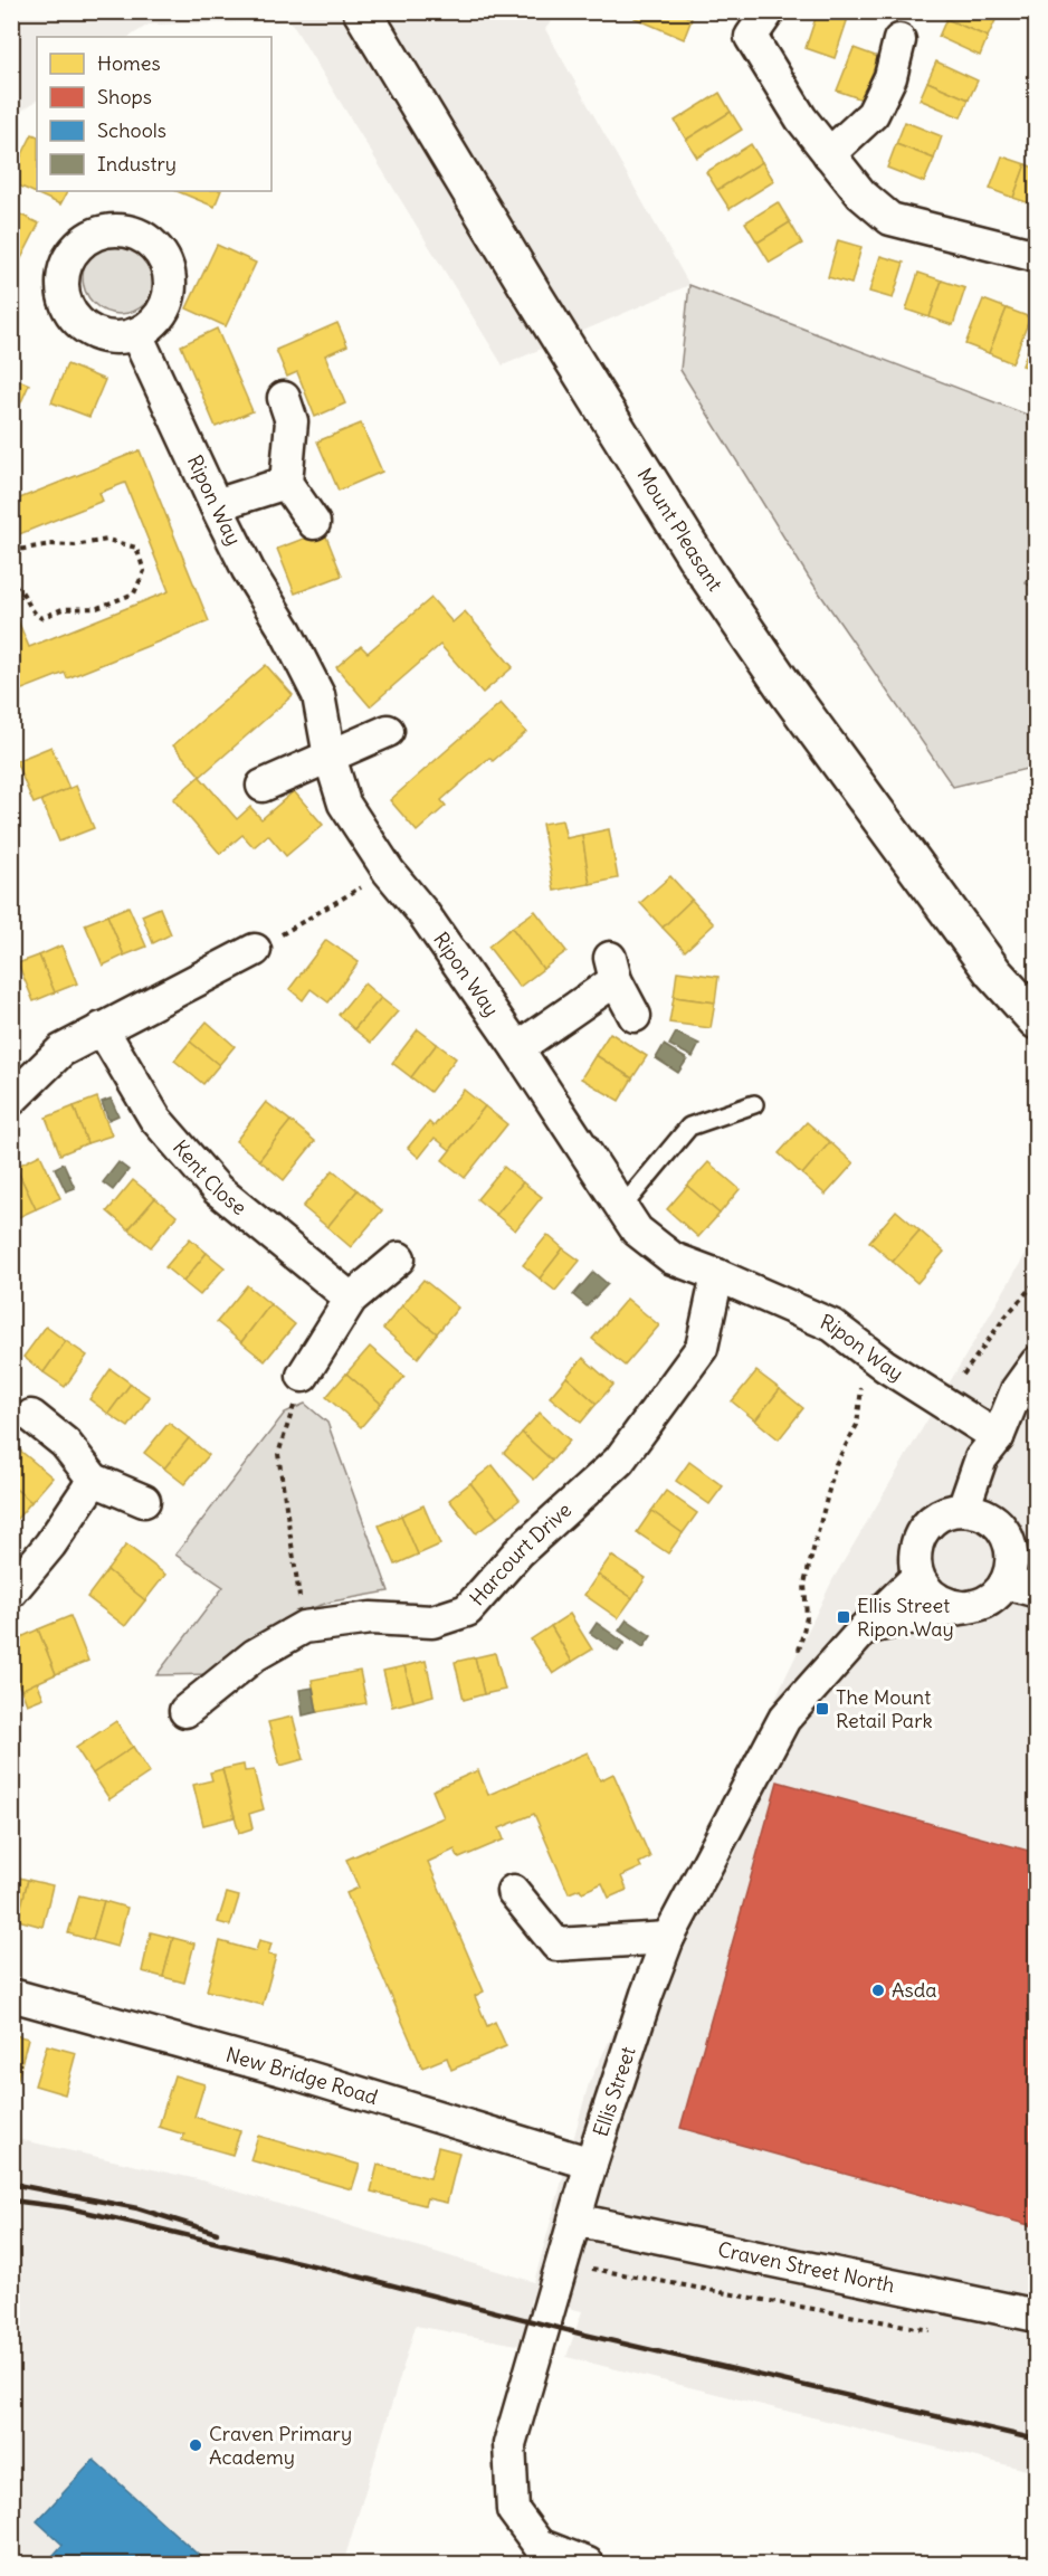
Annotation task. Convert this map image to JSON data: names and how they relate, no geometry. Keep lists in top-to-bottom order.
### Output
{
  "streets": {
    "highway": ["Mount Pleasant"],
    "street": [
      "Ripon Way",
      "Kent Close",
      "Harcourt Drive",
      "New Bridge Road",
      "Ellis Street",
      "Craven Street North"
    ]
  },
  "crossings": [
    ["Ripon Way", "Harcourt Drive"],
    ["New Bridge Road", "Ellis Street"],
    ["Ellis Street", "Craven Street North"]
  ],
  "places": {
    "transit": ["Ellis Street Ripon Way", "The Mount Retail Park"],
    "other": ["Asda", "Craven Primary Academy"]
  },
  "legend": [
    "Homes",
    "Shops",
    "Schools",
    "Industry"
  ]
}
